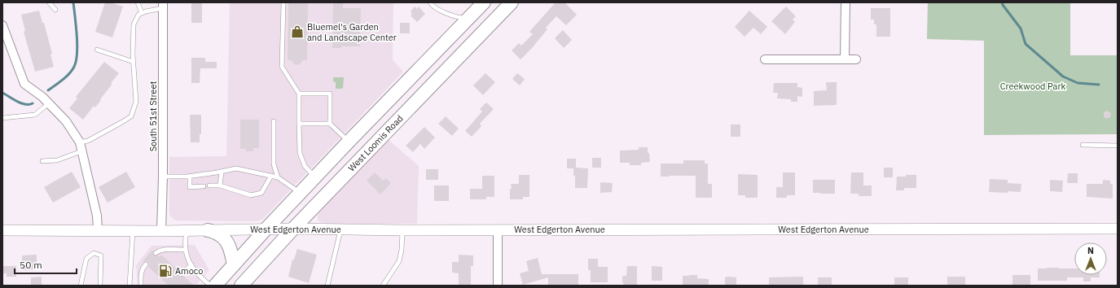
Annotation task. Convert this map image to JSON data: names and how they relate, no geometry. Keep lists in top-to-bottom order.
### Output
{
  "streets": {
    "main road": ["West Loomis Road"],
    "street": ["South 51st Street", "West Edgerton Avenue"]
  },
  "crossings": [
    ["South 51st Street", "West Edgerton Avenue"],
    ["West Loomis Road", "West Edgerton Avenue"]
  ],
  "parks": ["Creekwood Park"],
  "places": {
    "shop": ["Bluemel's Garden and Landscape Center"],
    "fuel station": ["Amoco"]
  },
  "scale_bar": "50 m",
  "north": "top"
}
